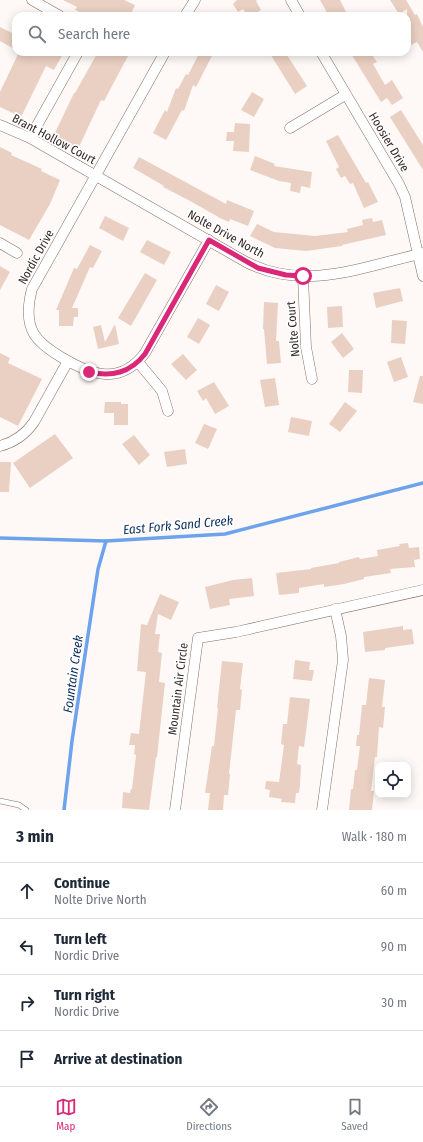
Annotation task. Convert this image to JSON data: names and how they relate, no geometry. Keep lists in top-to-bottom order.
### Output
{
  "streets": {
    "street": [
      "Brant Hollow Court",
      "Hoosier Drive",
      "Nolte Drive North",
      "Nordic Drive",
      "Nolte Court",
      "Mountain Air Circle"
    ]
  },
  "crossings": [
    ["Brant Hollow Court", "Nolte Drive North"],
    ["Brant Hollow Court", "Nordic Drive"],
    ["Hoosier Drive", "Nolte Drive North"],
    ["Nolte Drive North", "Nordic Drive"],
    ["Nolte Drive North", "Nolte Court"]
  ],
  "water": ["East Fork Sand Creek", "Fountain Creek"],
  "page": {
    "search": "Search here",
    "heading": ["3 min", "Walk · 180 m"],
    "list": [
      ["Continue", "Nolte Drive North", "60 m"],
      ["Turn left", "Nordic Drive", "90 m"],
      ["Turn right", "Nordic Drive", "30 m"],
      "Arrive at destination"
    ],
    "nav": ["Map", "Directions", "Saved"]
  }
}
